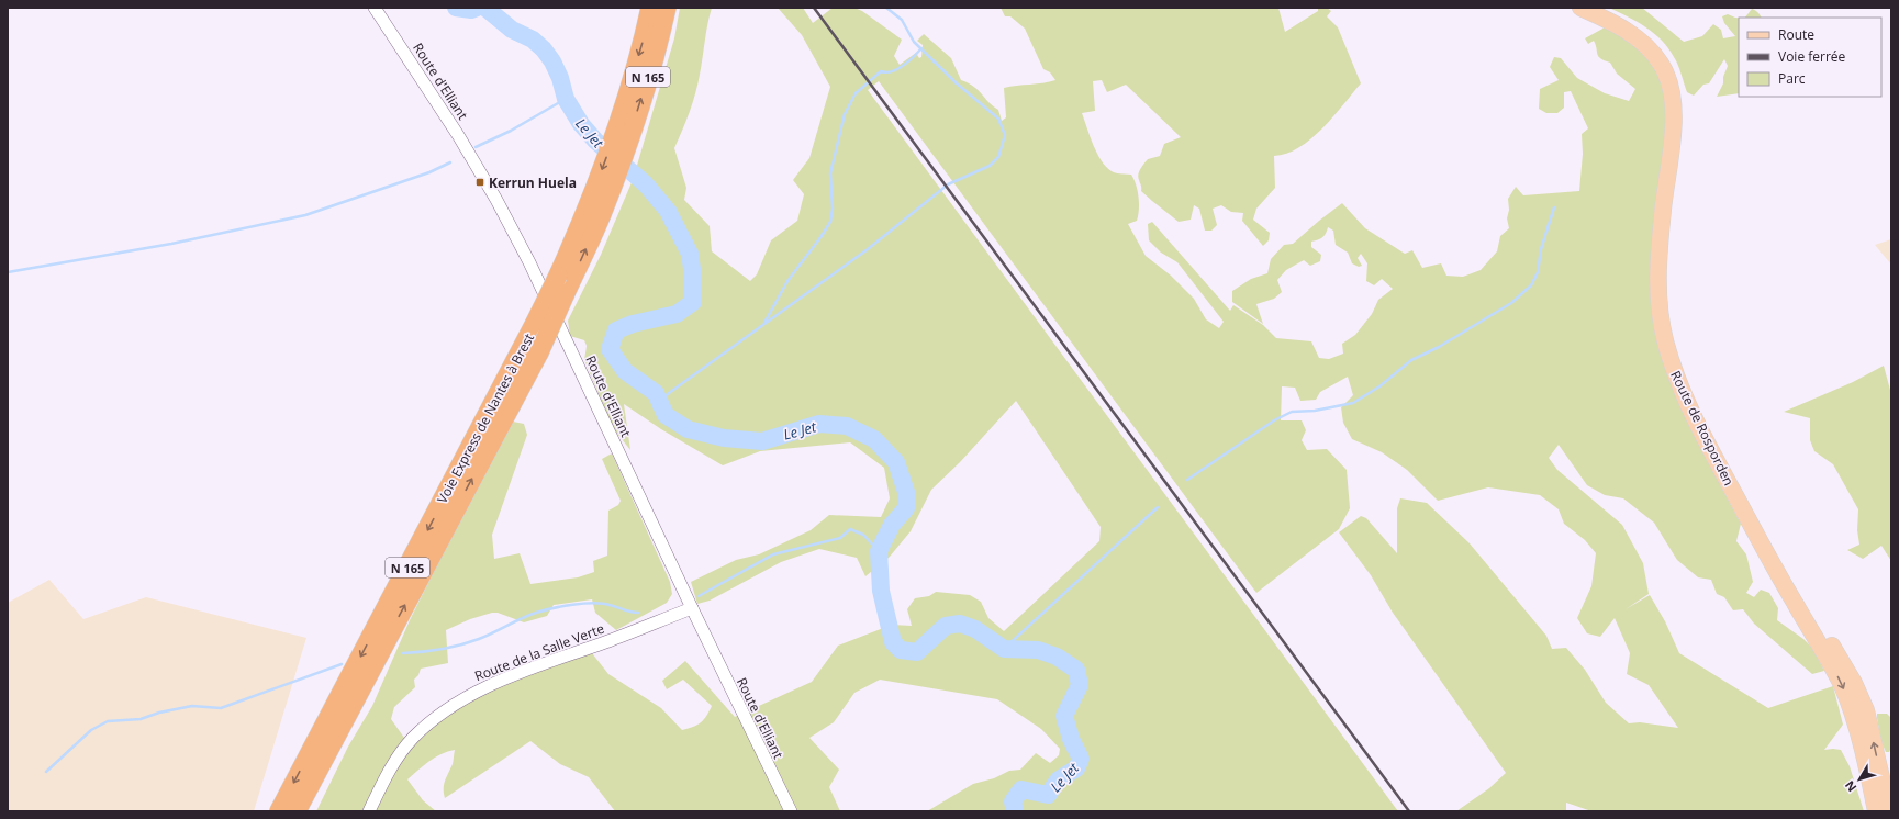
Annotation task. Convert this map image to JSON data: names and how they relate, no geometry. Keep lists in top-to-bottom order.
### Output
{
  "streets": {
    "highway": ["N 165", "Voie Express de Nantes à Brest"],
    "main road": ["Route de Rosporden"],
    "street": ["Route d'Elliant", "Route de la Salle Verte"]
  },
  "crossings": [
    ["Route d'Elliant", "Route de la Salle Verte"]
  ],
  "water": ["Le Jet"],
  "places": {
    "transit": ["Kerrun Huela"]
  },
  "legend": ["Route", "Voie ferrée", "Parc"],
  "north": "bottom left"
}
